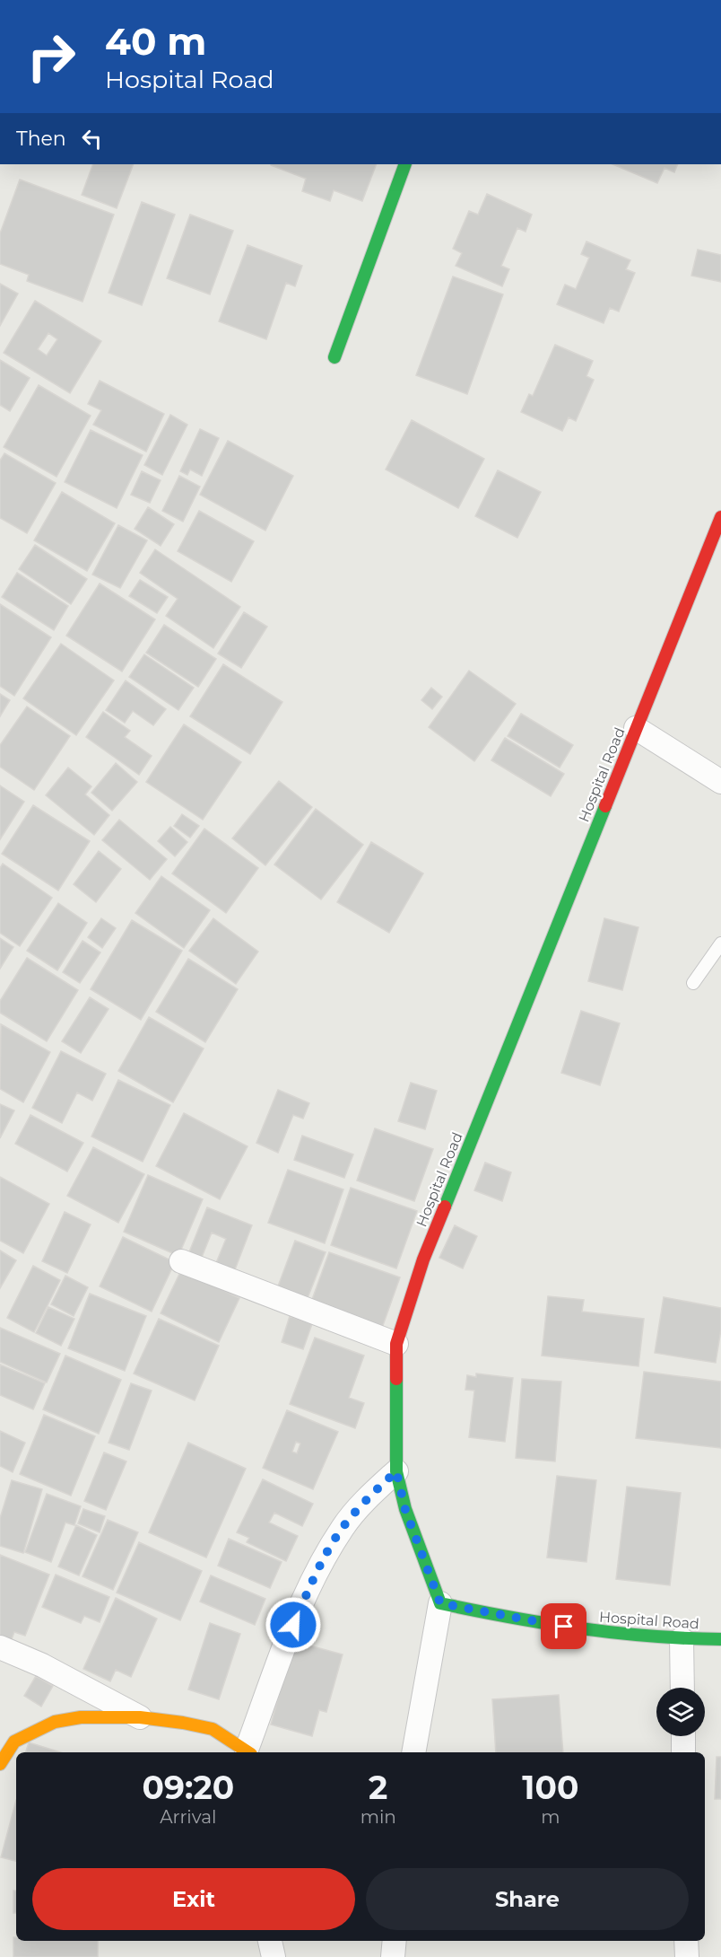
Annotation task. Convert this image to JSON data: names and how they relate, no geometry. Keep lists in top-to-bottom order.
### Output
{
  "streets": {
    "street": ["Hospital Road"]
  },
  "page": {
    "turn": ["40 m", "Hospital Road"],
    "then": "Then",
    "eta": [
      "09:20",
      "Arrival",
      "2",
      "min",
      "100",
      "m"
    ],
    "buttons": ["Exit", "Share"]
  }
}
